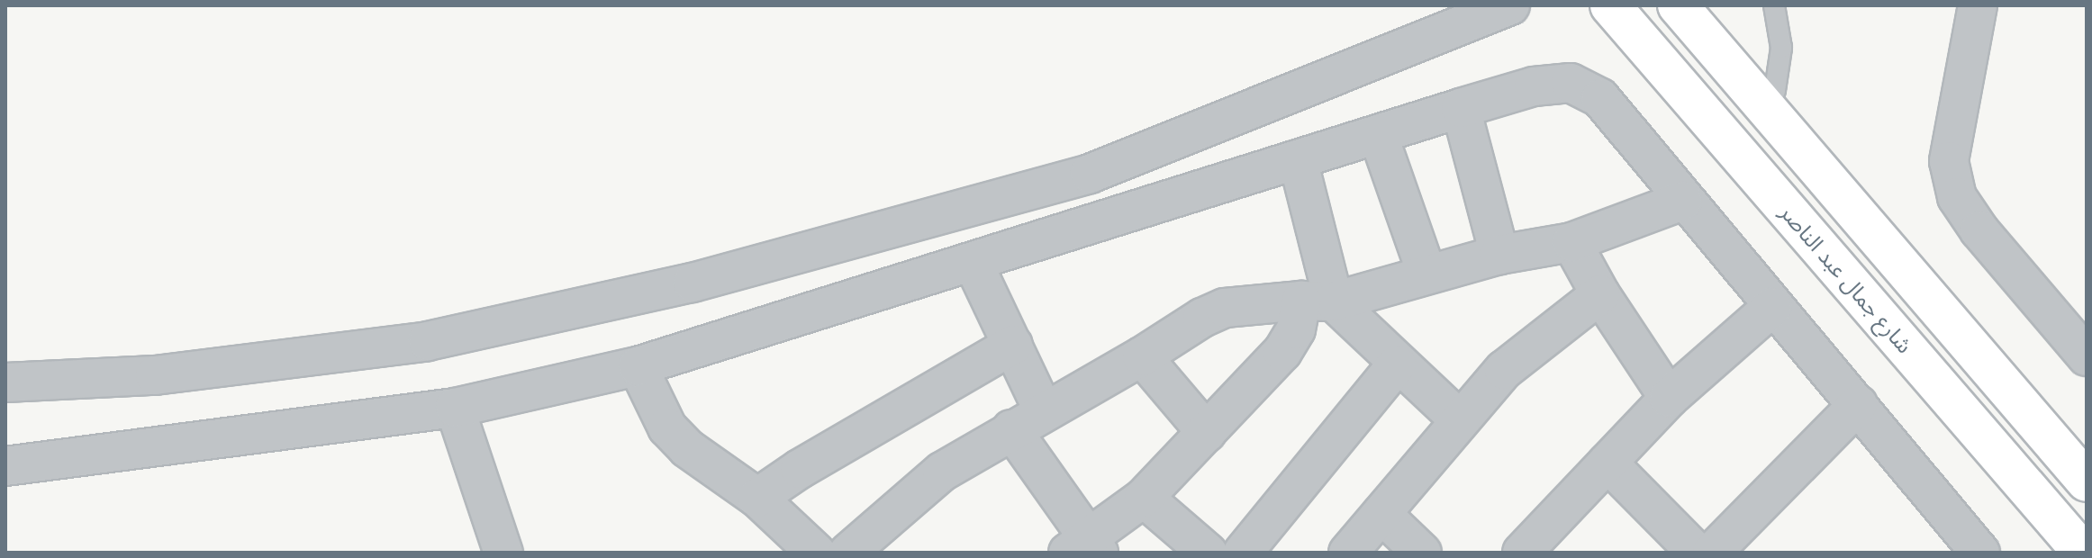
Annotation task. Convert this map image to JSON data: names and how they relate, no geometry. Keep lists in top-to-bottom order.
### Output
{
  "streets": {
    "main road": ["شارع جمال عبد الناصر"]
  }
}
